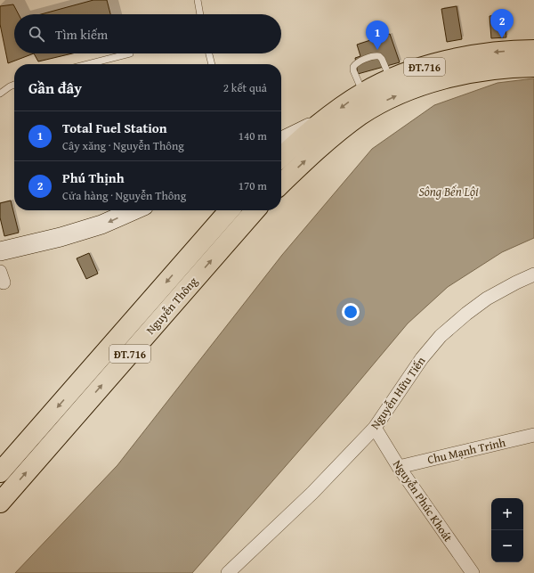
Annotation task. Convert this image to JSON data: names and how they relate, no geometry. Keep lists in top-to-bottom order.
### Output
{
  "streets": {
    "main road": ["ĐT.716", "Nguyễn Thông"],
    "street": ["Nguyễn Hữu Tiến", "Chu Mạnh Trinh", "Nguyễn Phúc Khoát"]
  },
  "crossings": [
    ["Nguyễn Hữu Tiến", "Nguyễn Phúc Khoát"],
    ["Chu Mạnh Trinh", "Nguyễn Phúc Khoát"]
  ],
  "water": ["Sông Bến Lội"],
  "page": {
    "pins": ["2", "1"],
    "search": "Tìm kiếm",
    "heading": ["Gần đây", "2 kết quả"],
    "list": [
      {
        "mark": "1",
        "name": "Total Fuel Station",
        "note": "Cây xăng · Nguyễn Thông",
        "value": "140 m"
      },
      {
        "mark": "2",
        "name": "Phú Thịnh",
        "note": "Cửa hàng · Nguyễn Thông",
        "value": "170 m"
      }
    ],
    "map_buttons": ["+", "−"]
  }
}
